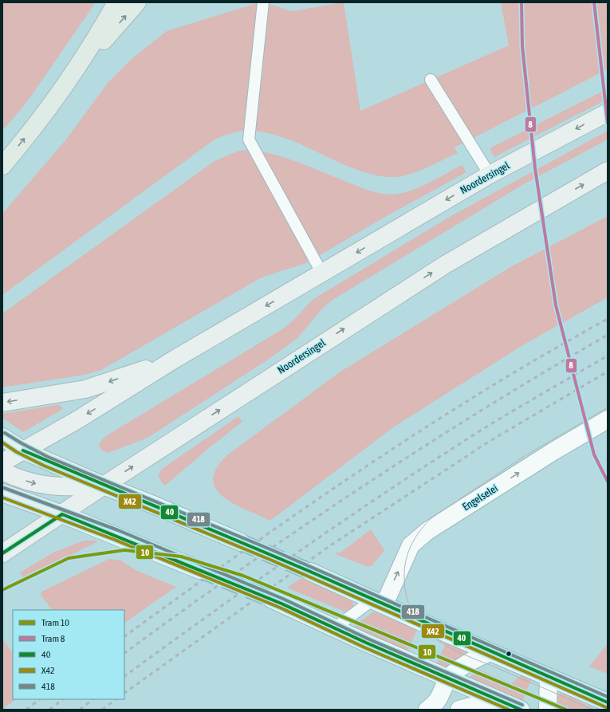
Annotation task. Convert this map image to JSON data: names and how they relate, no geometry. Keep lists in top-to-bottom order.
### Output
{
  "streets": {
    "main road": ["Noordersingel"],
    "street": ["Engelselei"]
  },
  "one_way": ["Engelselei"],
  "lines": [
    "tram line 8",
    "transit line 418",
    "transit line X42",
    "transit line 40",
    "tram line 10"
  ],
  "legend": [
    "Tram 10",
    "Tram 8",
    "40",
    "X42",
    "418"
  ]
}
